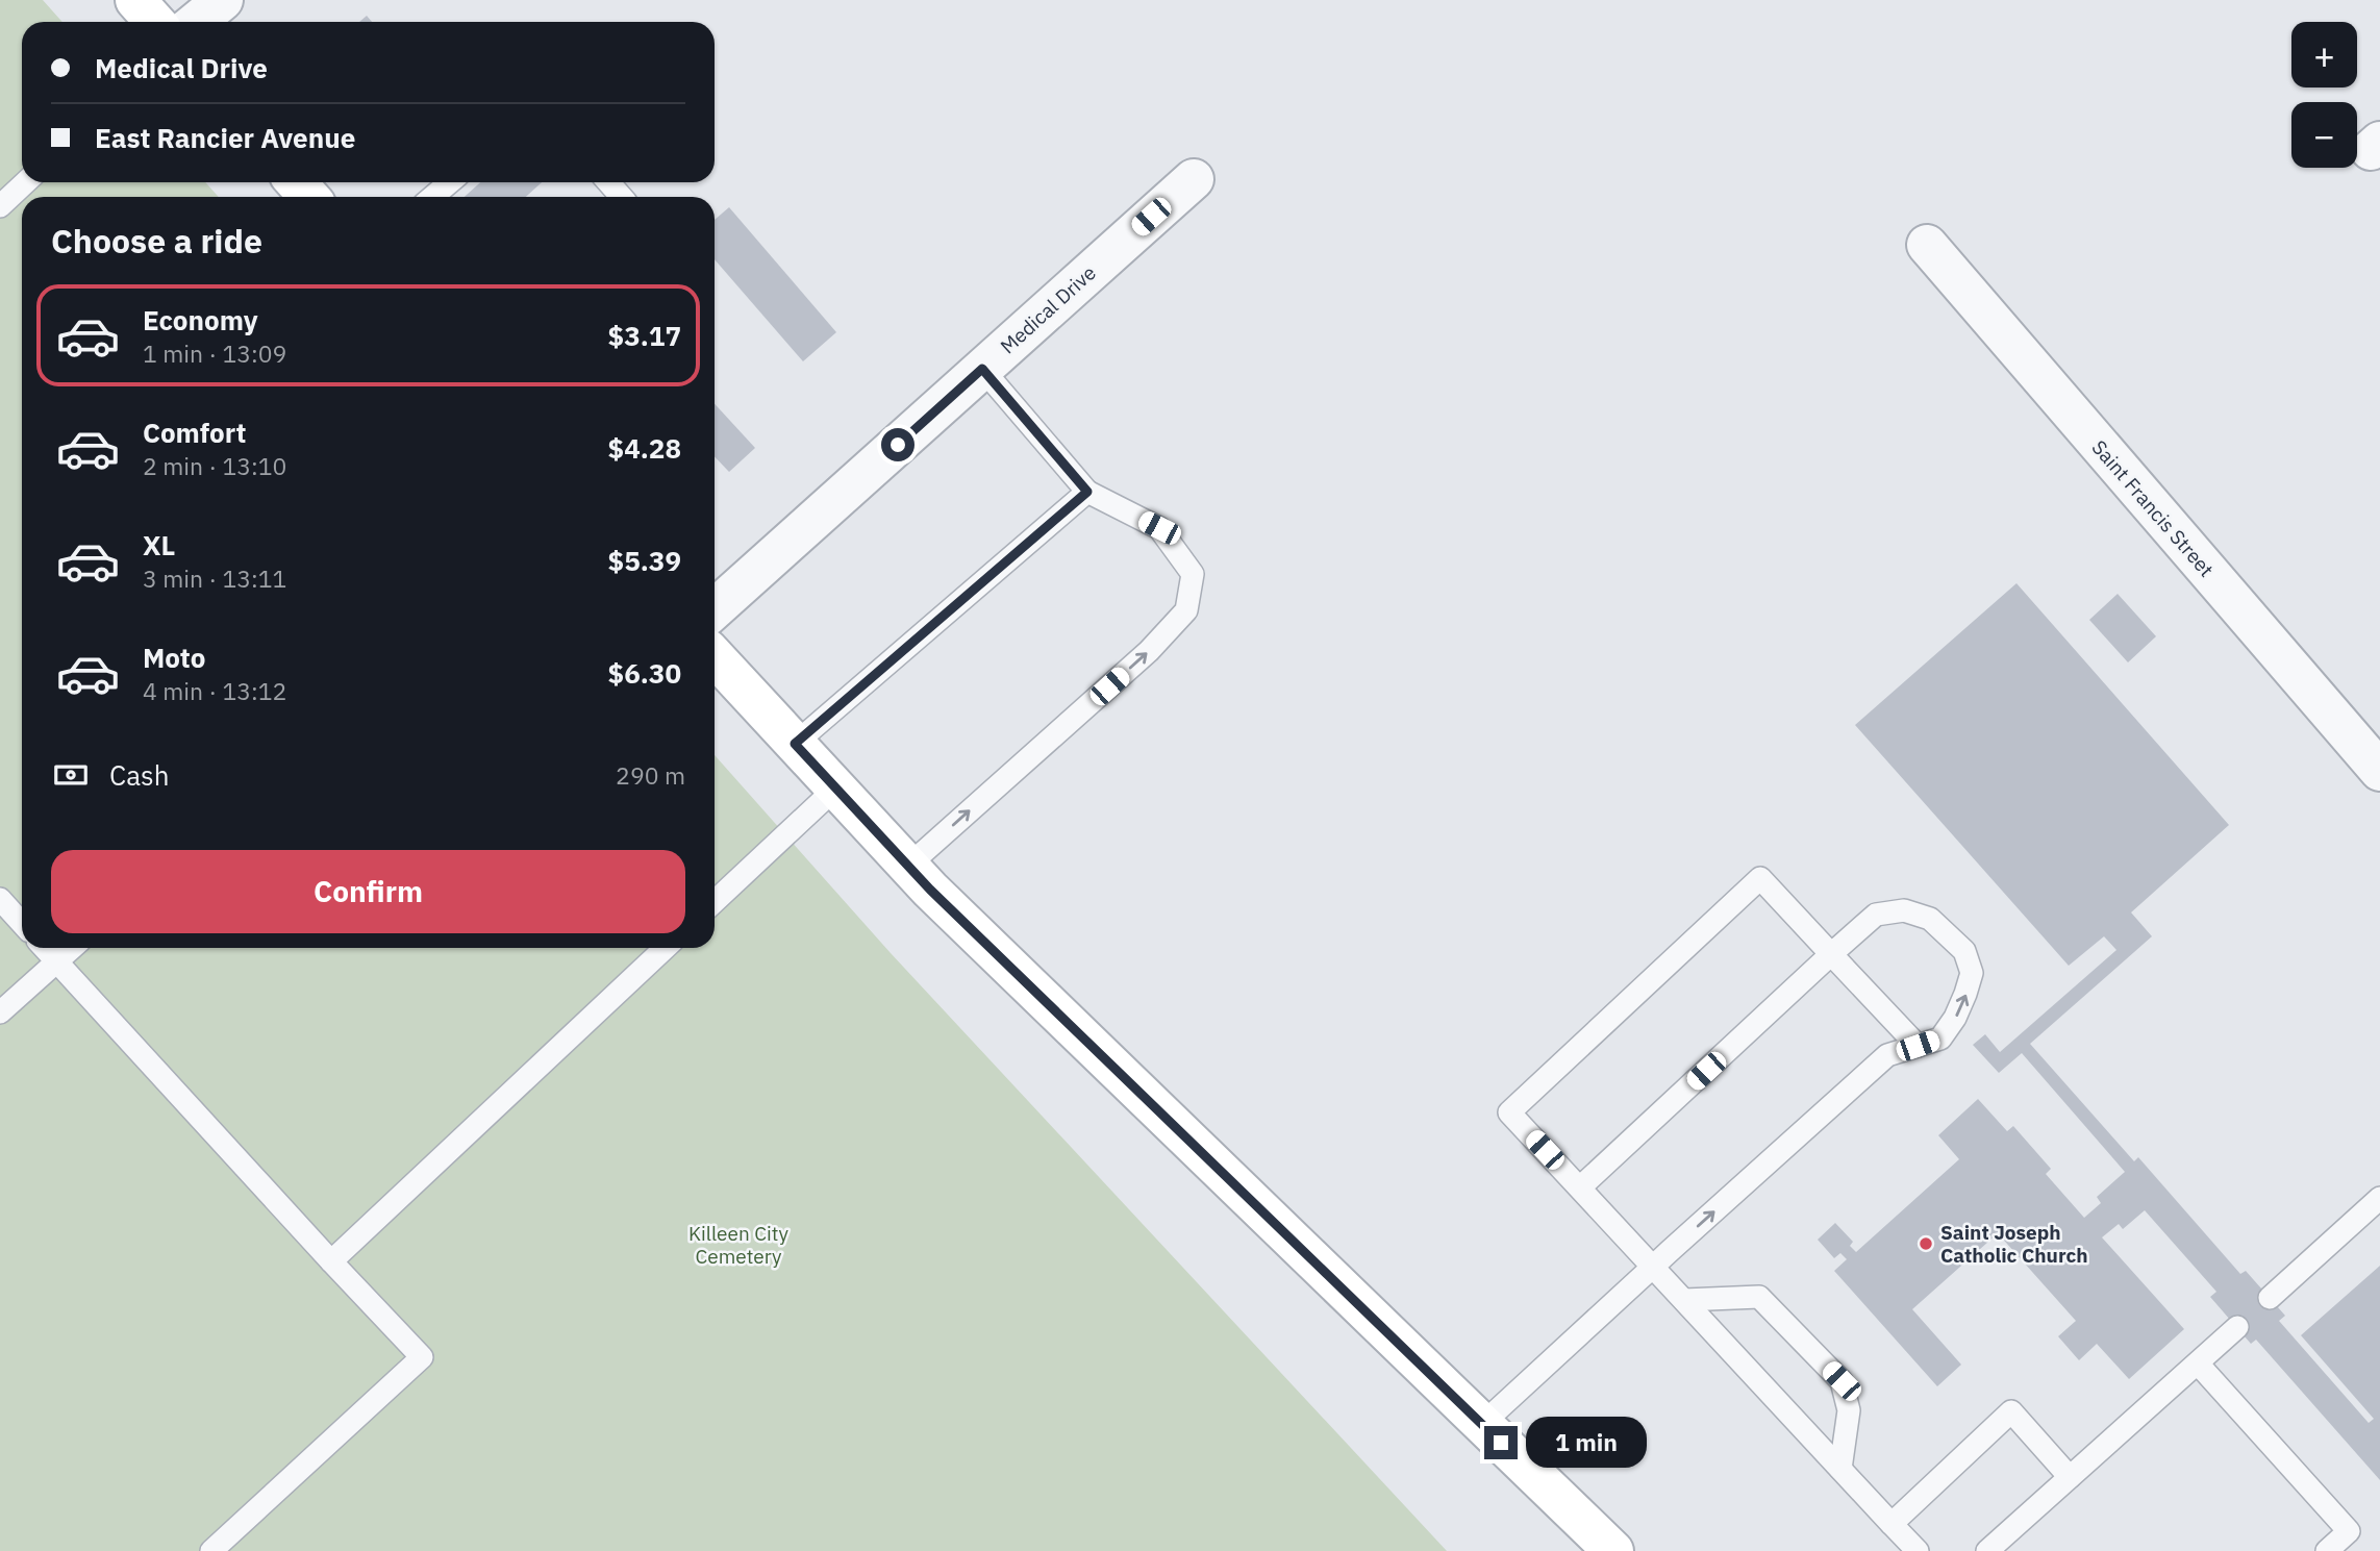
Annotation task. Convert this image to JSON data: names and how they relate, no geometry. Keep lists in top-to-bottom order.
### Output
{
  "streets": {
    "street": ["Medical Drive", "Saint Francis Street"]
  },
  "parks": ["Killeen City Cemetery"],
  "places": ["Saint Joseph Catholic Church"],
  "page": {
    "map_buttons": ["+", "−"],
    "banner": ["Medical Drive", "East Rancier Avenue"],
    "heading": "Choose a ride",
    "list": [
      {
        "name": "Economy",
        "note": "1 min · 13:09",
        "value": "$3.17"
      },
      {
        "name": "Comfort",
        "note": "2 min · 13:10",
        "value": "$4.28"
      },
      {
        "name": "XL",
        "note": "3 min · 13:11",
        "value": "$5.39"
      },
      {
        "name": "Moto",
        "note": "4 min · 13:12",
        "value": "$6.30"
      }
    ],
    "pay": ["Cash", "290 m"],
    "buttons": "Confirm",
    "bubble": "1 min"
  }
}
